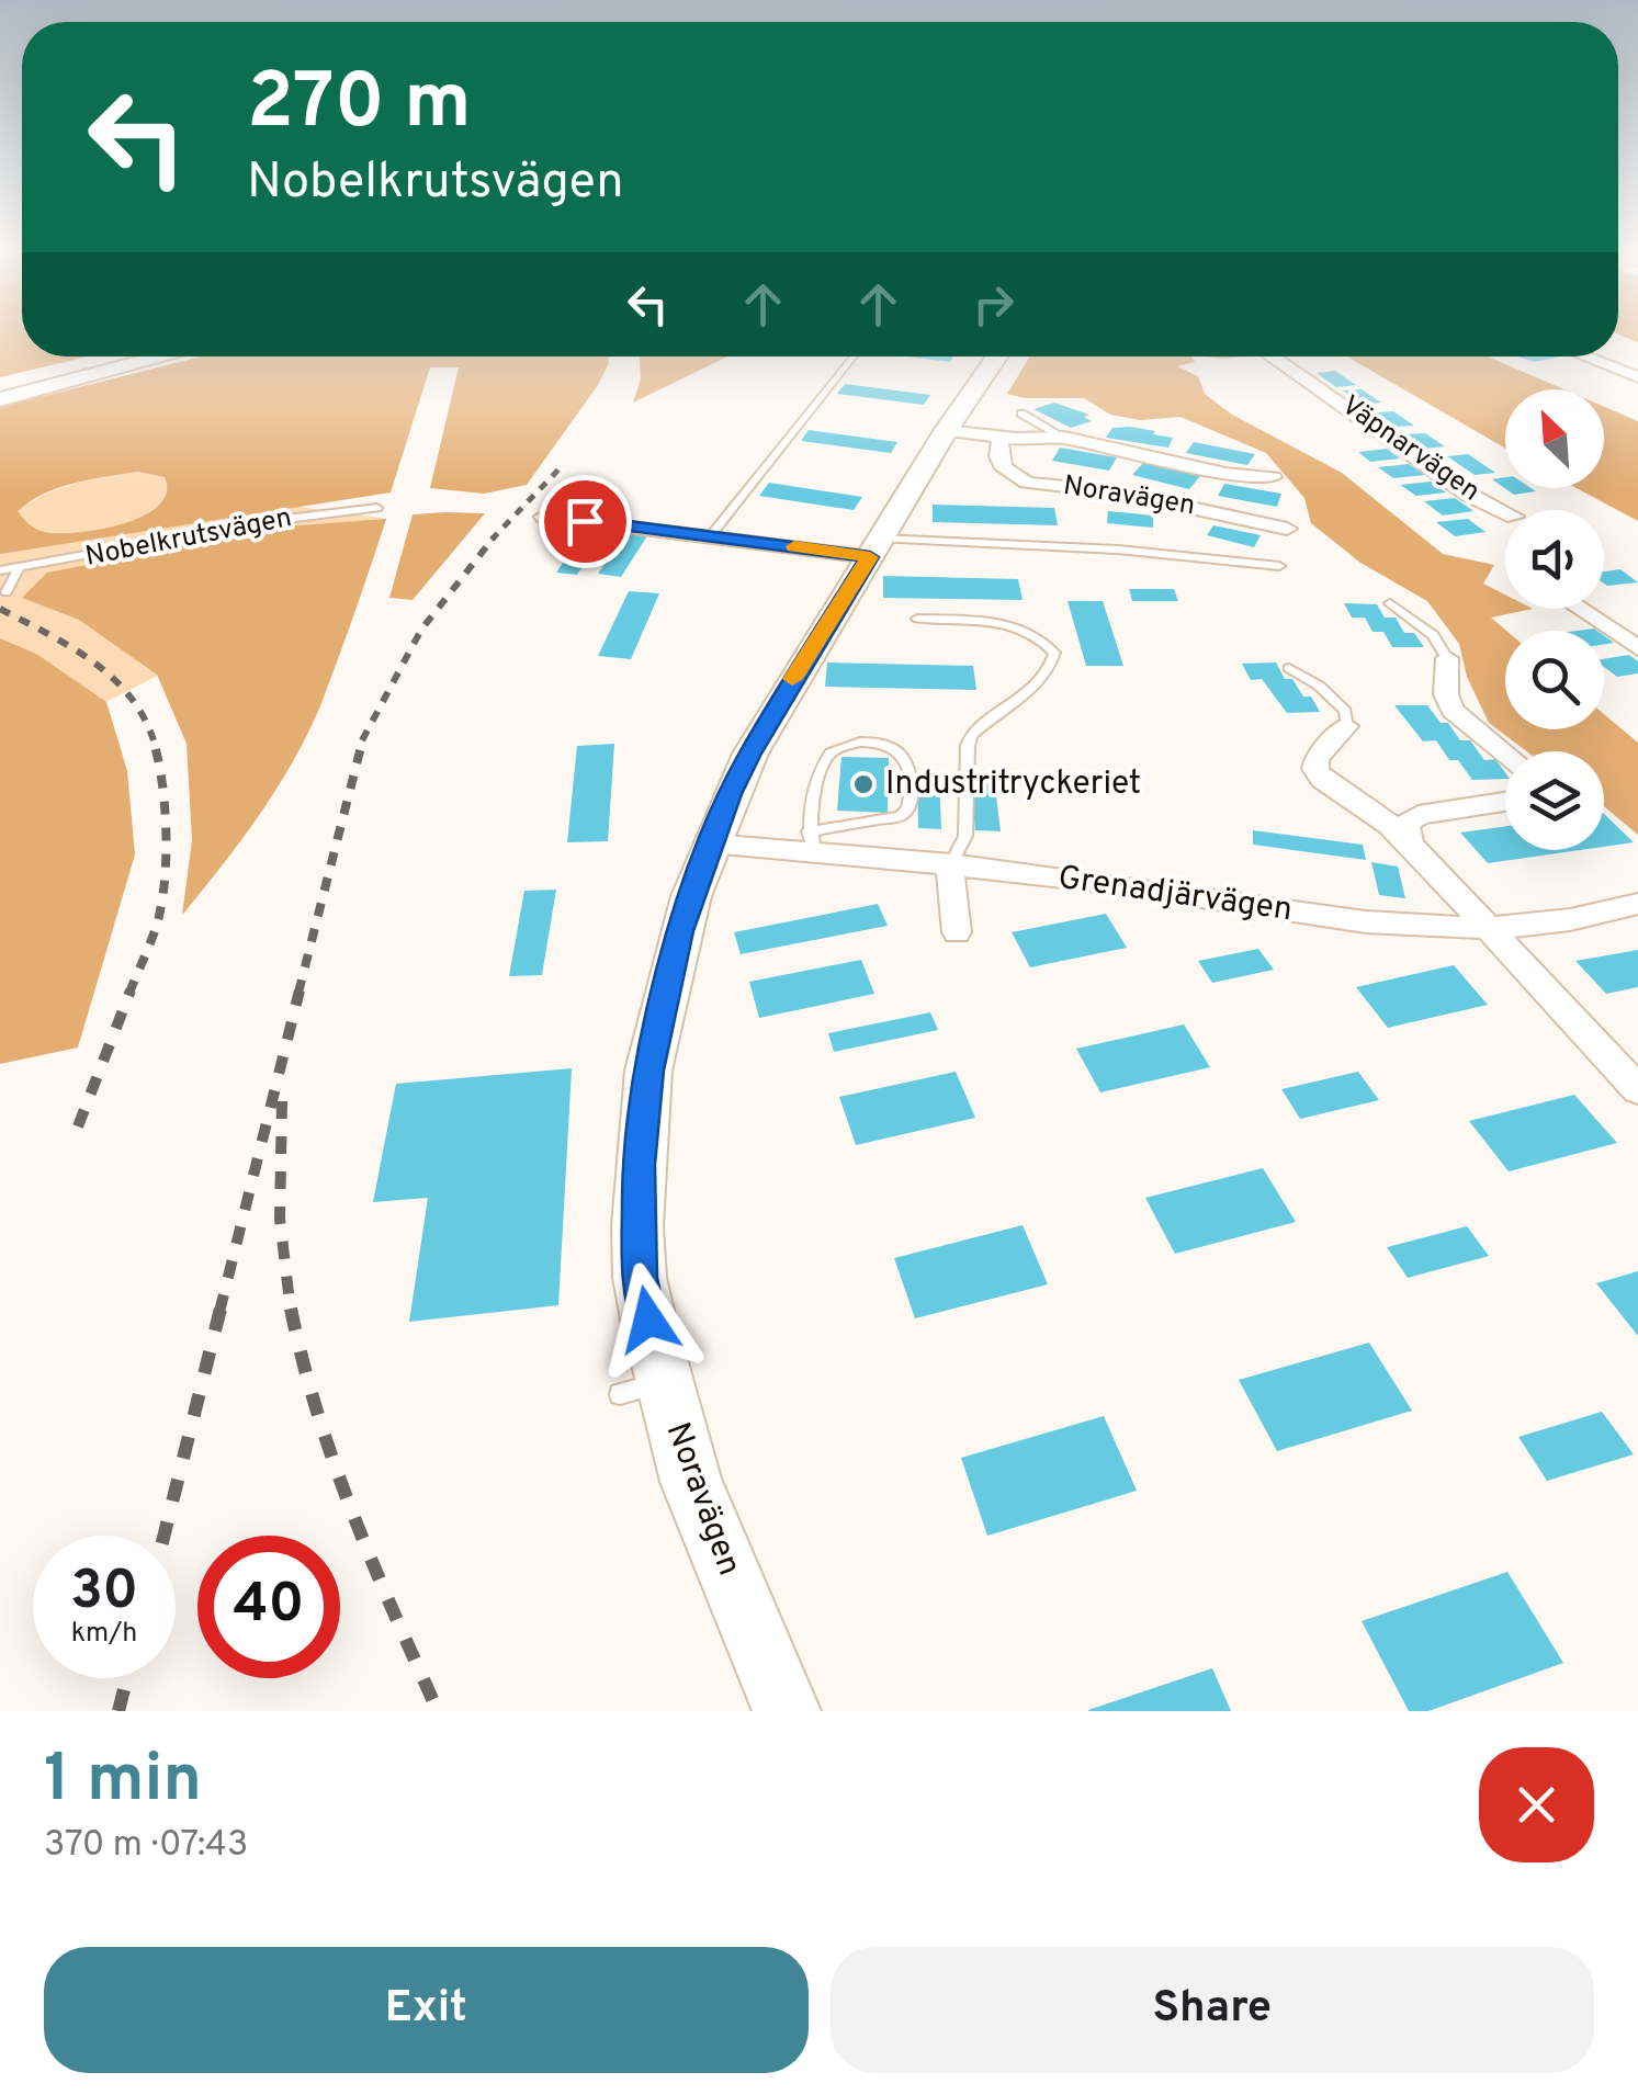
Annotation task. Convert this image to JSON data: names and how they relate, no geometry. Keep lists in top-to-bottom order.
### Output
{
  "streets": {
    "street": ["Väpnarvägen", "Noravägen", "Grenadjärvägen"],
    "lane": ["Nobelkrutsvägen"]
  },
  "crossings": [
    ["Noravägen", "Grenadjärvägen"]
  ],
  "places": ["Industritryckeriet"],
  "north": "top left",
  "page": {
    "turn": ["270 m", "Nobelkrutsvägen"],
    "speed": "30 km/h",
    "limit": "40",
    "heading": ["1 min", "370 m · 07:43"],
    "buttons": ["Exit", "Share"]
  }
}
